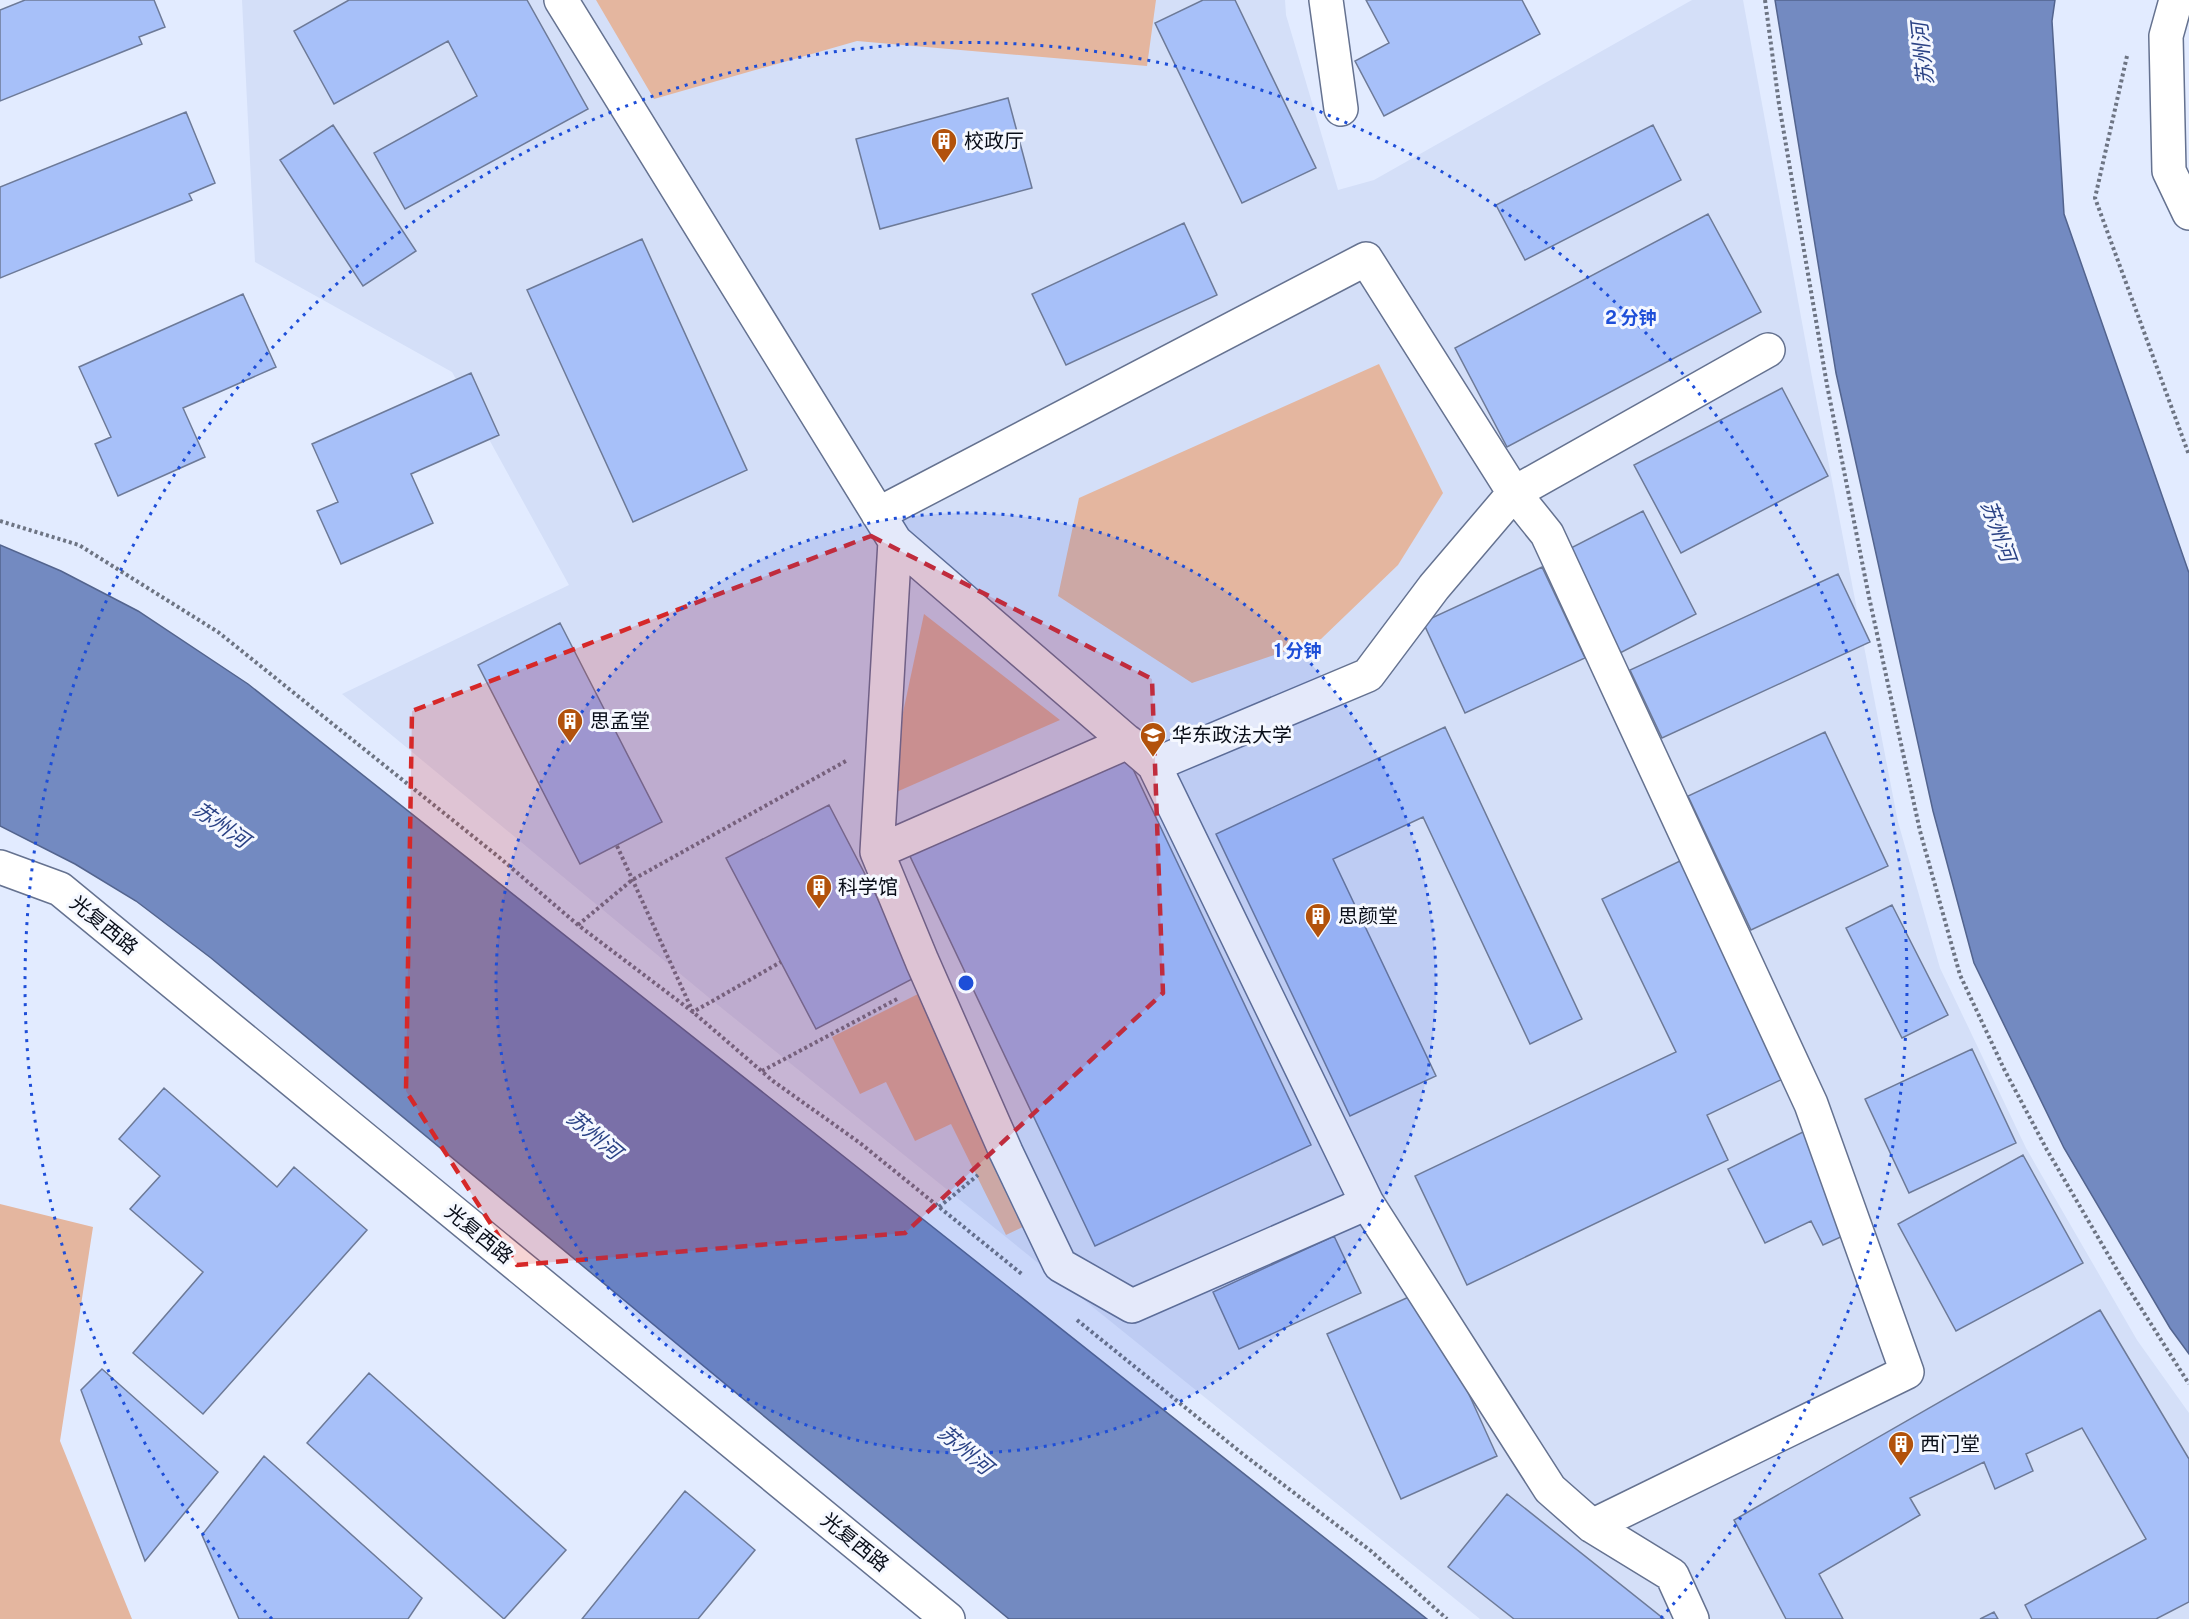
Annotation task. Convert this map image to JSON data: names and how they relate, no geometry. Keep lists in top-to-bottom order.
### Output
{
  "streets": {
    "street": ["光复西路"]
  },
  "water": ["苏州河"],
  "places": {
    "building": [
      "校政厅",
      "思孟堂",
      "科学馆",
      "思颜堂",
      "西门堂"
    ],
    "school or university": ["华东政法大学"]
  },
  "rings": ["2 分钟", "1 分钟"]
}
